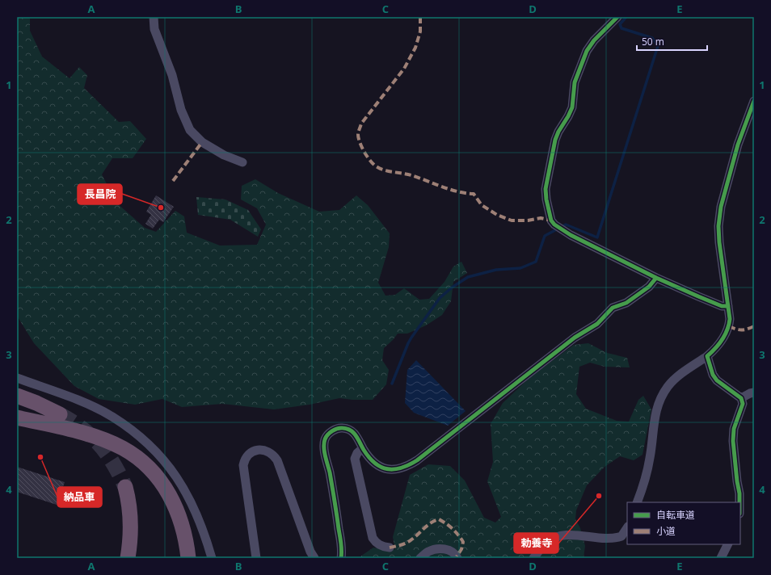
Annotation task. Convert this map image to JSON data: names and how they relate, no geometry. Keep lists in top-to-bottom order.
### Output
{
  "places": ["長昌院", "納品車", "勅養寺"],
  "legend": ["自転車道", "小道"],
  "scale_bar": "50 m",
  "grid": {
    "columns": [
      "A",
      "B",
      "C",
      "D",
      "E"
    ],
    "rows": [
      "1",
      "2",
      "3",
      "4"
    ]
  }
}
